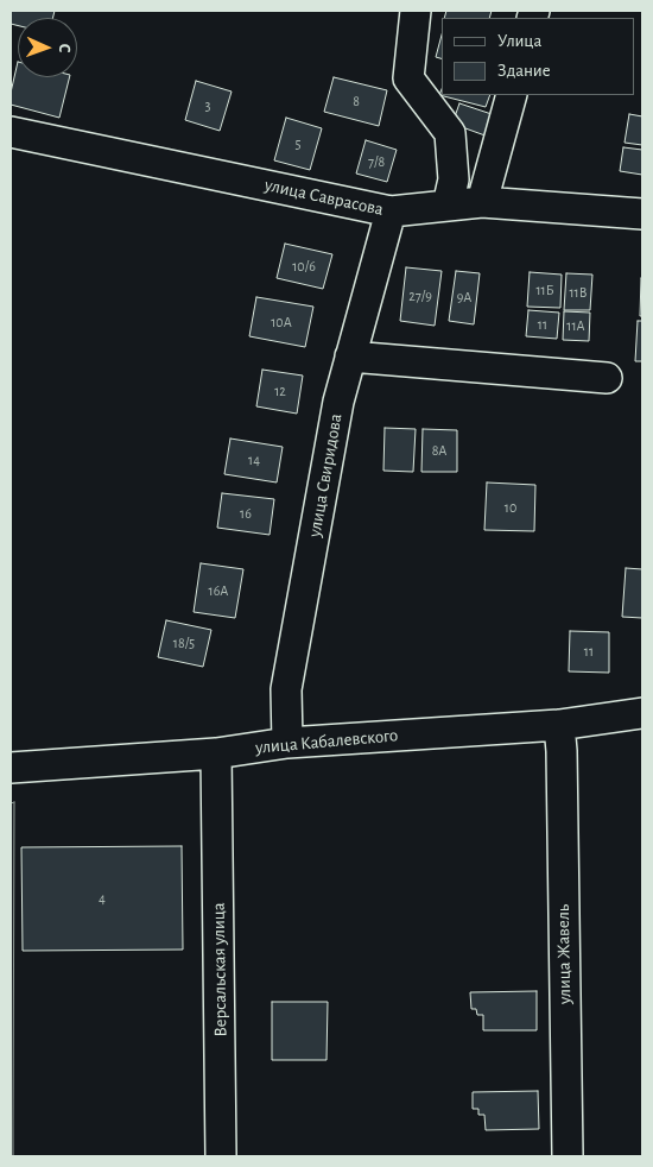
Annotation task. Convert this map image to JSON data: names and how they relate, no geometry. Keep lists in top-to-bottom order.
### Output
{
  "streets": {
    "street": [
      "улица Саврасова",
      "улица Свиридова",
      "улица Кабалевского",
      "улица Жавель",
      "Версальская улица"
    ]
  },
  "crossings": [
    ["улица Саврасова", "улица Свиридова"],
    ["улица Свиридова", "улица Кабалевского"],
    ["улица Кабалевского", "улица Жавель"],
    ["улица Кабалевского", "Версальская улица"]
  ],
  "house_numbers": [
    "8",
    "3",
    "5",
    "7/8",
    "10/6",
    "11Б",
    "11В",
    "27/9",
    "9А",
    "10А",
    "11",
    "11А",
    "12",
    "8А",
    "14",
    "10",
    "16",
    "16А",
    "18/5",
    "11",
    "4"
  ],
  "legend": ["Улица", "Здание"],
  "north": "right"
}
